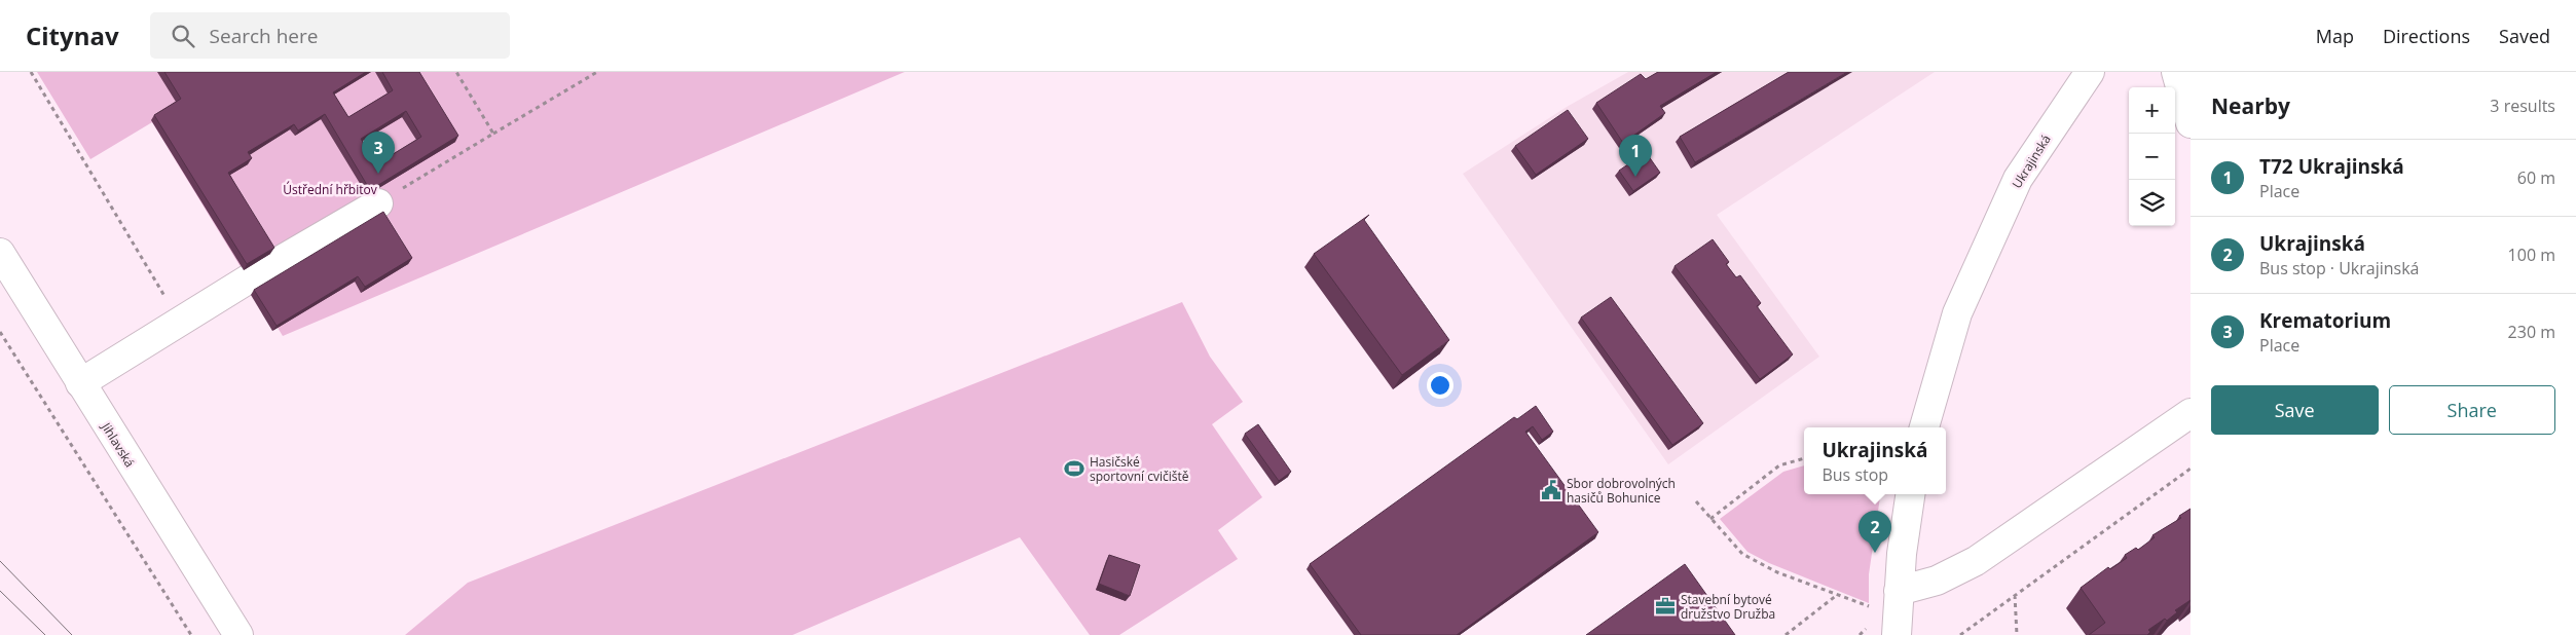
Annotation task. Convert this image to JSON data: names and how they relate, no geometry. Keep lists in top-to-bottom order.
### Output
{
  "streets": {
    "street": ["Ukrajinská", "Jihlavská"]
  },
  "parks": ["Ústřední hřbitov"],
  "places": {
    "sports": ["Hasičské sportovní cvičiště"],
    "public building": ["Sbor dobrovolných hasičů Bohunice"],
    "office": ["Stavební bytové družstvo Družba"]
  },
  "page": {
    "header": "Citynav",
    "search": "Search here",
    "nav": ["Map", "Directions", "Saved"],
    "heading": ["Nearby", "3 results"],
    "map_buttons": ["+", "−"],
    "pins": ["3", "1", "2"],
    "list": [
      {
        "mark": "1",
        "name": "T72 Ukrajinská",
        "note": "Place",
        "value": "60 m"
      },
      {
        "mark": "2",
        "name": "Ukrajinská",
        "note": "Bus stop · Ukrajinská",
        "value": "100 m"
      },
      {
        "mark": "3",
        "name": "Krematorium",
        "note": "Place",
        "value": "230 m"
      }
    ],
    "buttons": ["Save", "Share"],
    "popup": ["Ukrajinská", "Bus stop"]
  }
}
